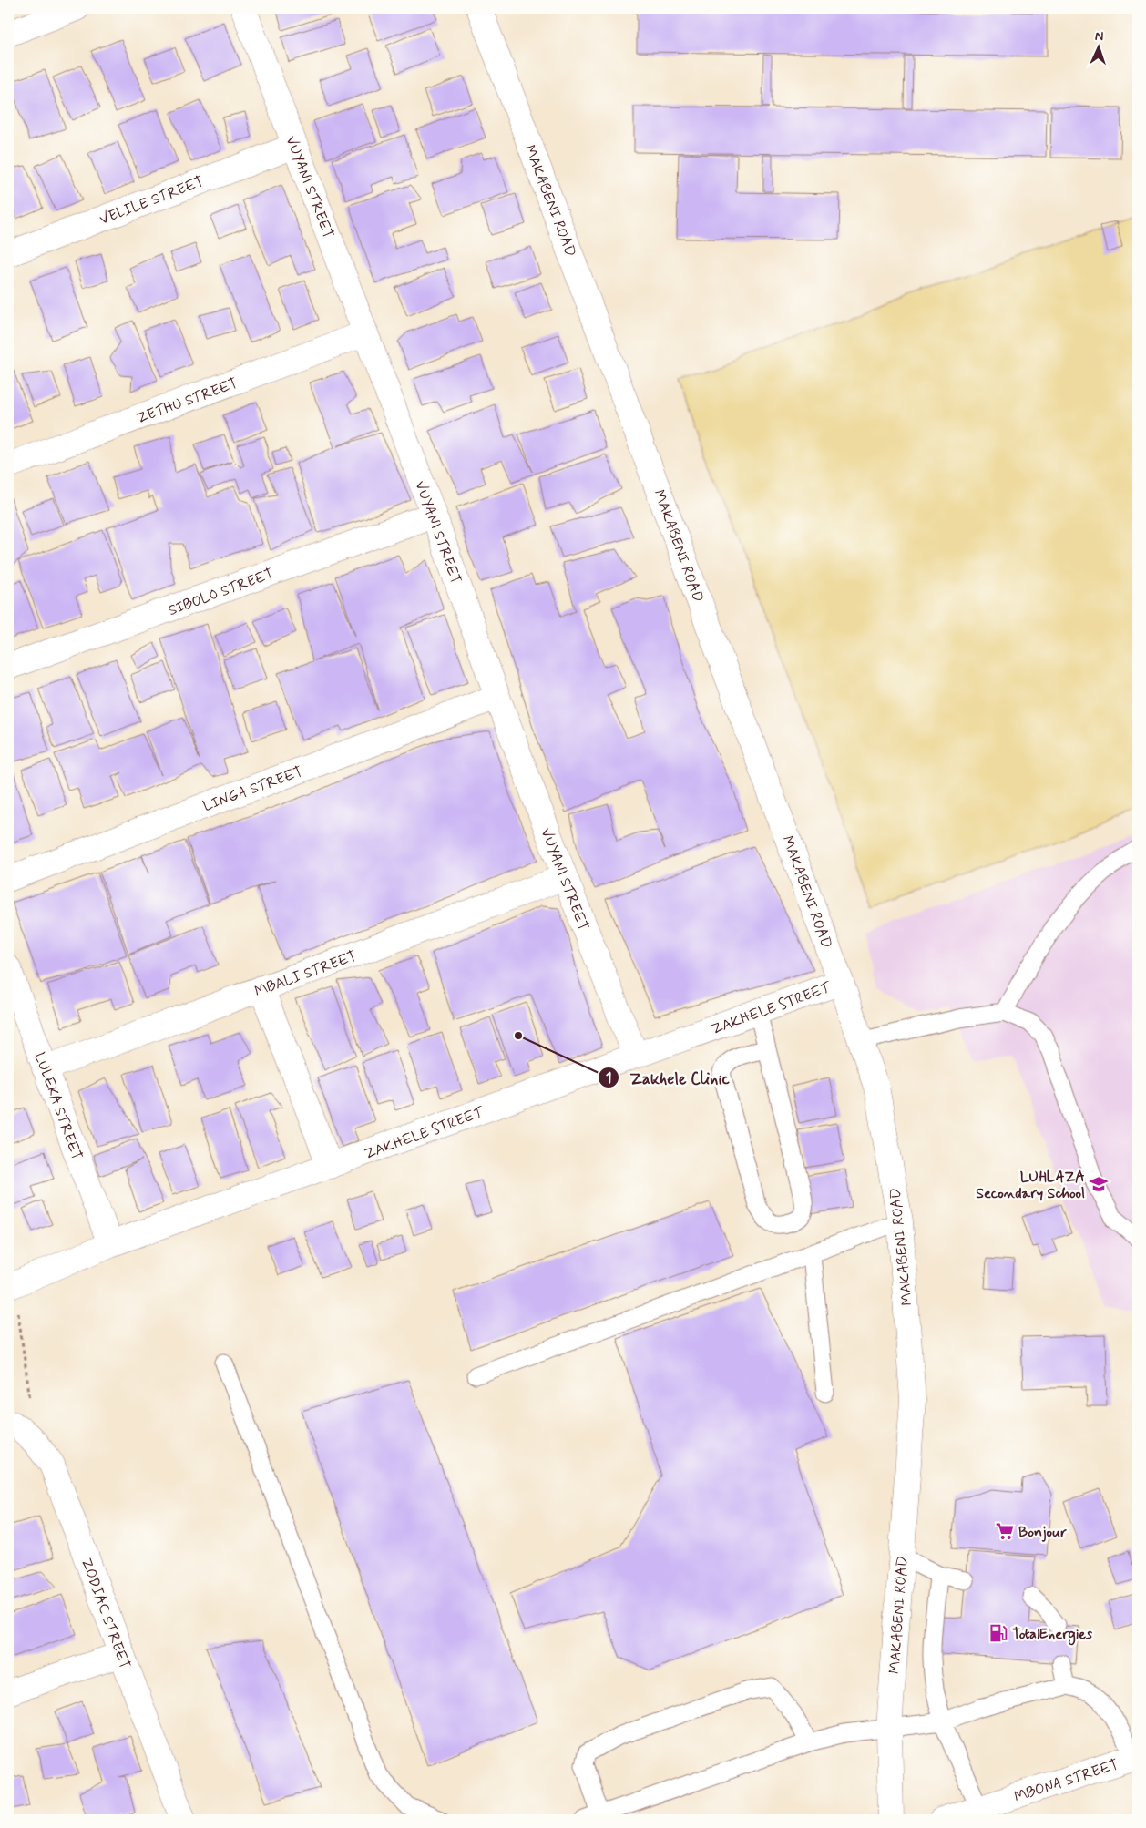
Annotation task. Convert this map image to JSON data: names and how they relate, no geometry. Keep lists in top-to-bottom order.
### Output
{
  "streets": {
    "street": [
      "VUYANI STREET",
      "VELILE STREET",
      "MAKABENI ROAD",
      "ZETHU STREET",
      "SIBOLO STREET",
      "LINGA STREET",
      "MBALI STREET",
      "ZAKHELE STREET",
      "LULEKA STREET",
      "ZODIAC STREET",
      "MBONA STREET"
    ]
  },
  "crossings": [
    ["VUYANI STREET", "VELILE STREET"],
    ["VUYANI STREET", "ZETHU STREET"],
    ["VUYANI STREET", "SIBOLO STREET"],
    ["VUYANI STREET", "LINGA STREET"],
    ["VUYANI STREET", "MBALI STREET"],
    ["VUYANI STREET", "ZAKHELE STREET"],
    ["MAKABENI ROAD", "ZAKHELE STREET"],
    ["MBALI STREET", "LULEKA STREET"],
    ["ZAKHELE STREET", "LULEKA STREET"]
  ],
  "places": {
    "other": ["Zakhele Clinic"],
    "school or university": ["LUHLAZA Secondary School"],
    "supermarket": ["Bonjour"],
    "fuel station": ["TotalEnergies"]
  },
  "north": "top"
}
